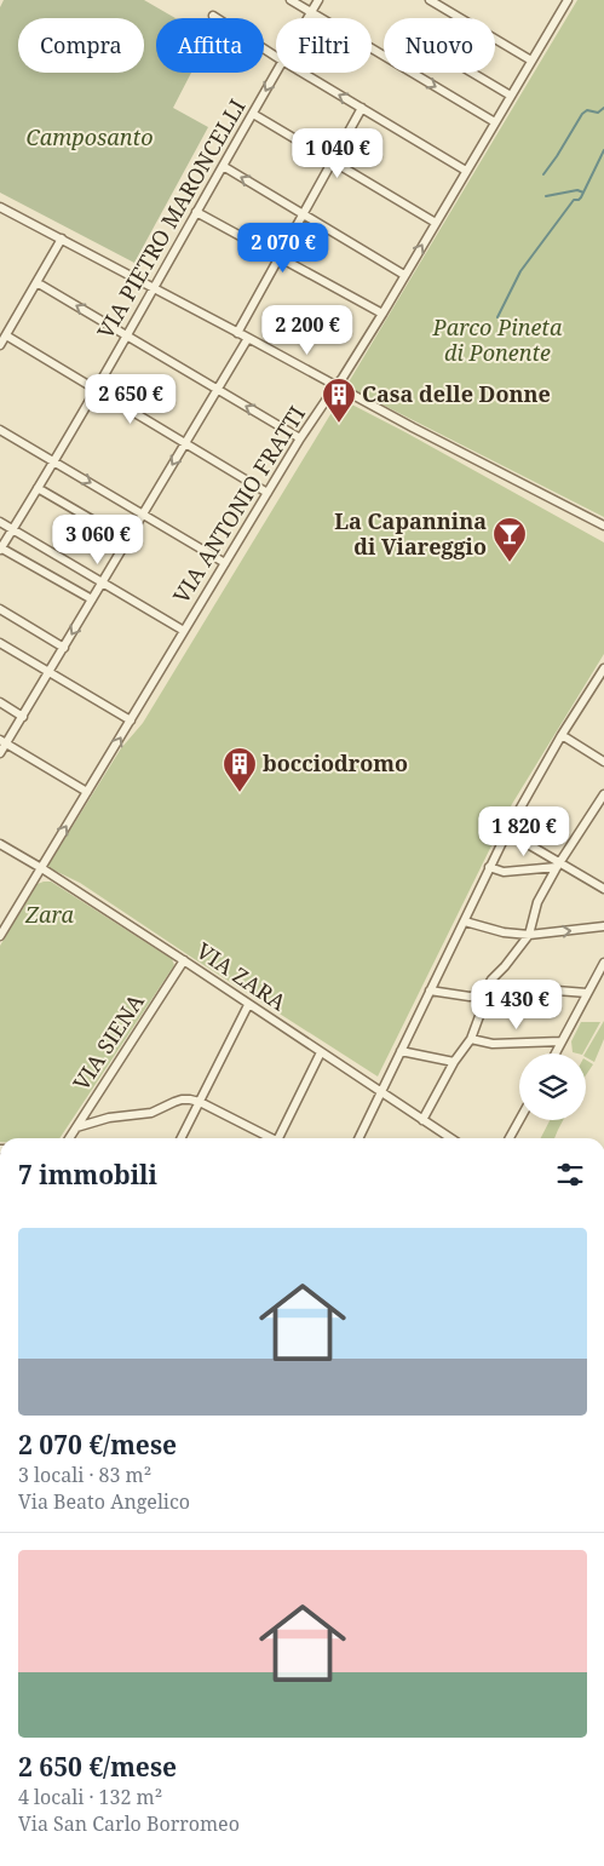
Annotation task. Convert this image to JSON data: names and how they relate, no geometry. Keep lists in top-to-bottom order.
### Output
{
  "streets": {
    "street": [
      "VIA PIETRO MARONCELLI",
      "VIA ANTONIO FRATTI",
      "VIA ZARA",
      "VIA SIENA"
    ]
  },
  "crossings": [
    ["VIA ANTONIO FRATTI", "VIA ZARA"],
    ["VIA ZARA", "VIA SIENA"]
  ],
  "parks": ["Camposanto", "Parco Pineta di Ponente", "Zara"],
  "places": {
    "building": ["Casa delle Donne", "bocciodromo"],
    "bar": ["La Capannina di Viareggio"]
  },
  "page": {
    "chip": [
      "Compra",
      "Affitta",
      "Filtri",
      "Nuovo"
    ],
    "price": [
      "1 040 €",
      "2 070 €",
      "2 200 €",
      "2 650 €",
      "3 060 €",
      "1 820 €",
      "1 430 €"
    ],
    "heading": "7 immobili",
    "list": [
      {
        "name": "2 070 €/mese",
        "note": "3 locali · 83 m² · Via Beato Angelico"
      },
      {
        "name": "2 650 €/mese",
        "note": "4 locali · 132 m² · Via San Carlo Borromeo"
      }
    ]
  }
}
